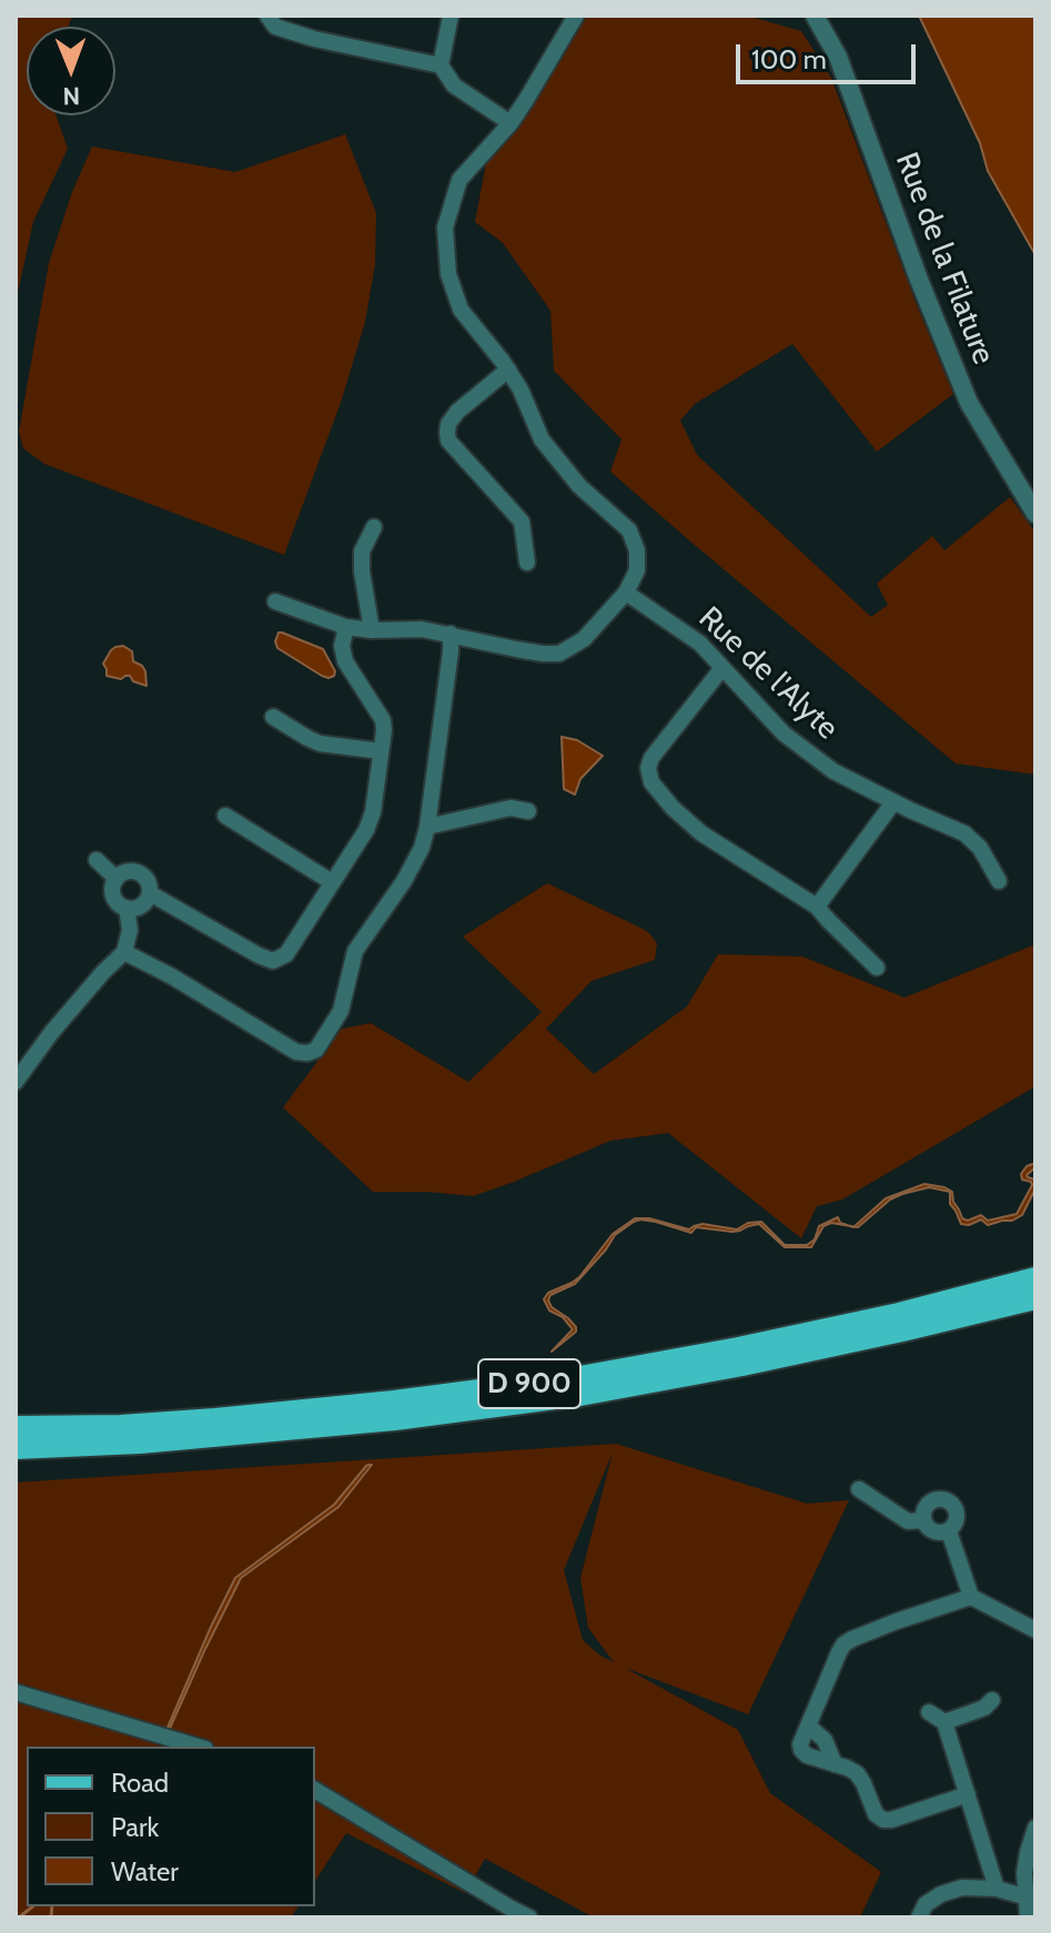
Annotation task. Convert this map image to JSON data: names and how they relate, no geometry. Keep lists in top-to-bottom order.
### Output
{
  "streets": {
    "main road": ["D 900"],
    "street": ["Rue de la Filature", "Rue de l'Alyte"]
  },
  "legend": ["Road", "Park", "Water"],
  "scale_bar": "100 m",
  "north": "bottom"
}
